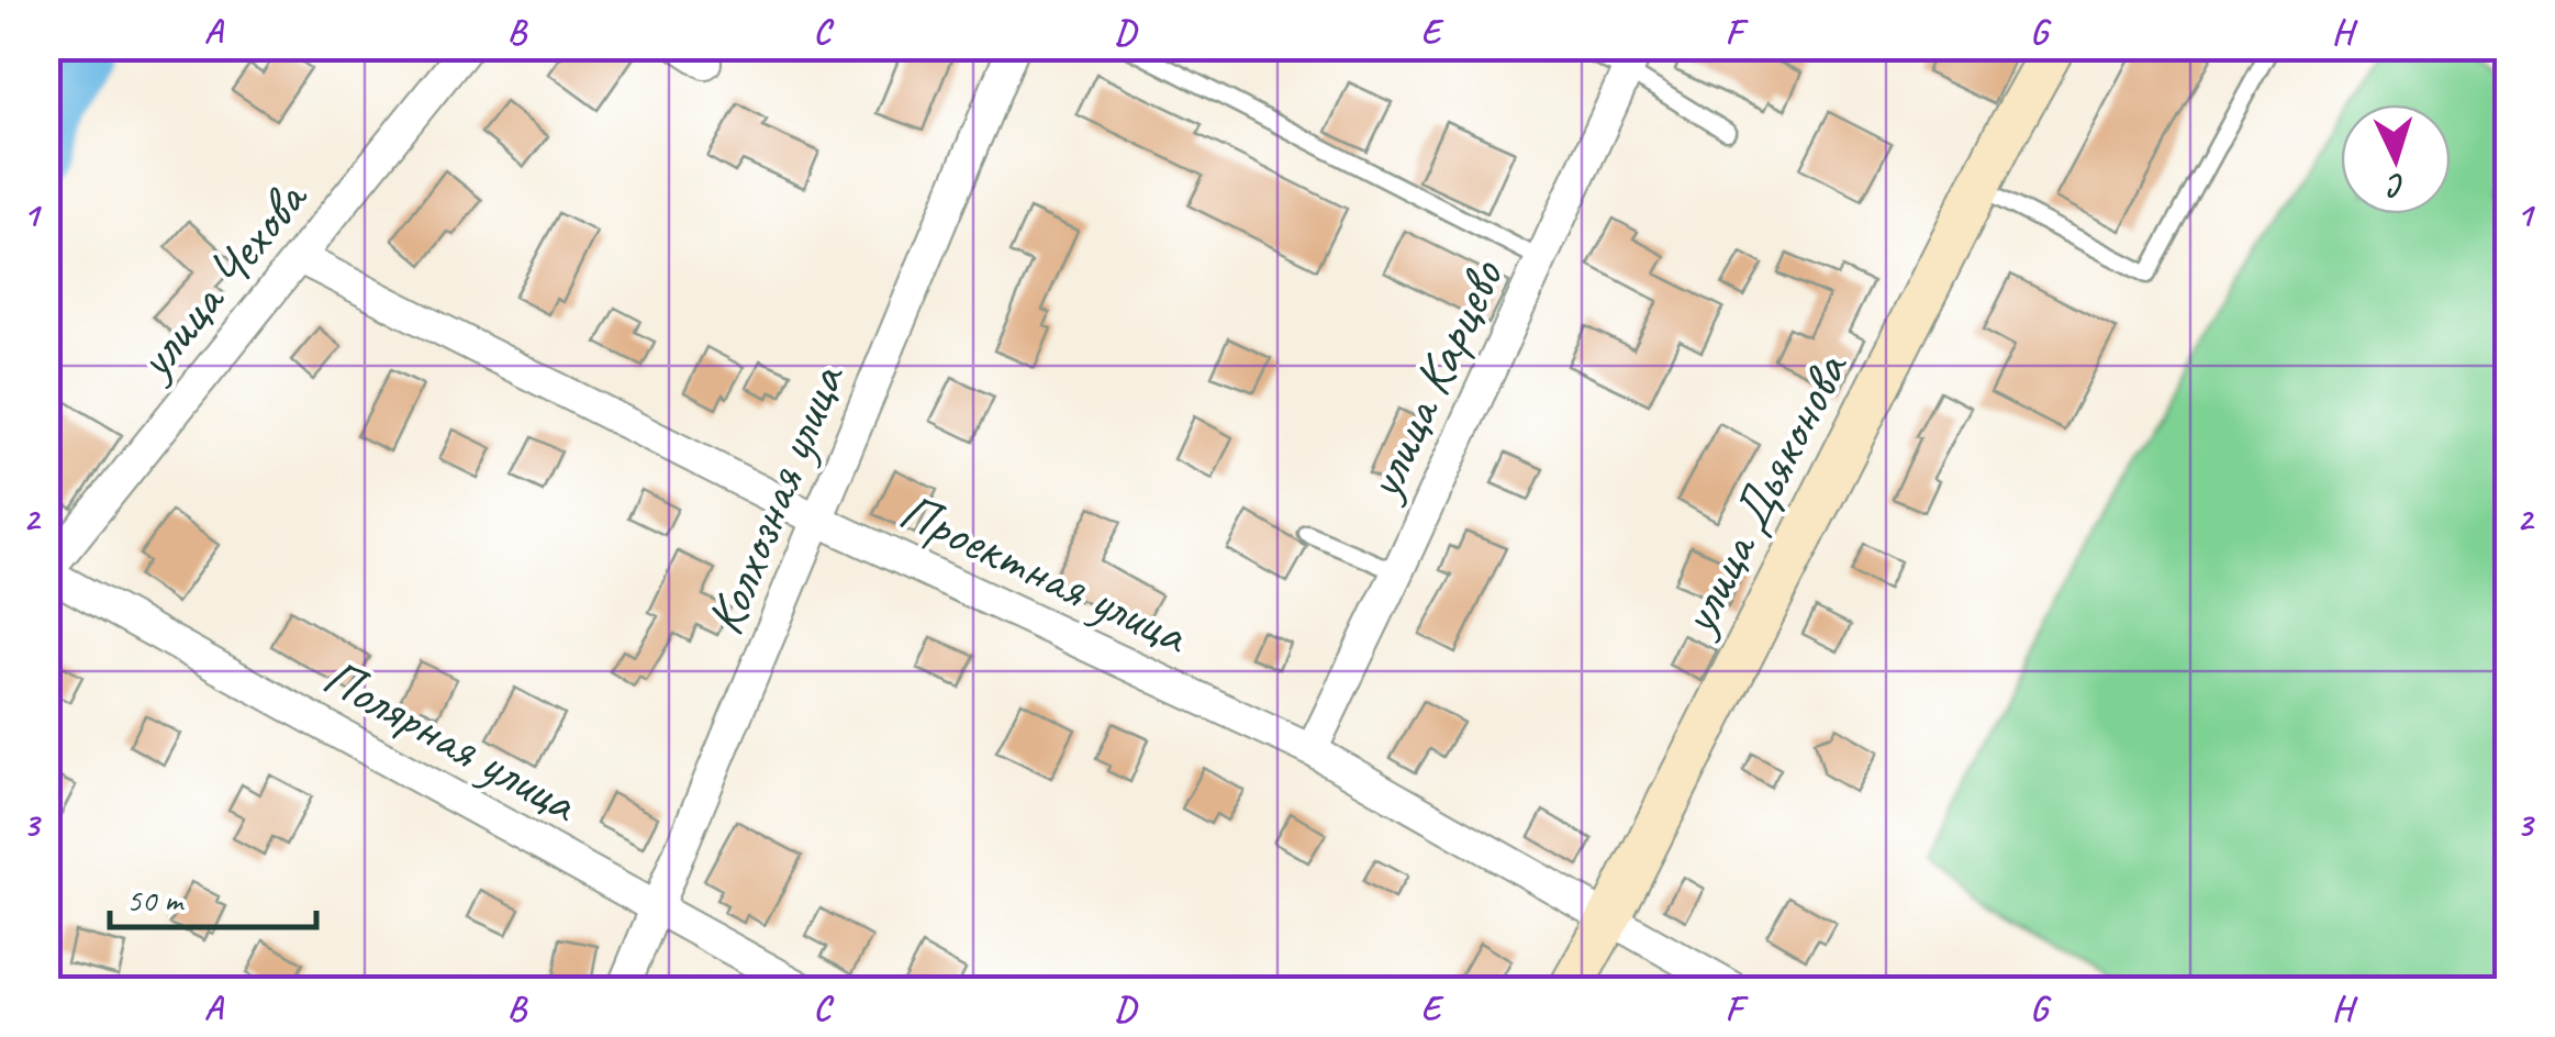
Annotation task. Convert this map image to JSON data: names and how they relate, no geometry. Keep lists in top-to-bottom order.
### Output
{
  "streets": {
    "main road": ["улица Дьяконова"],
    "street": [
      "улица Чехова",
      "улица Карцево",
      "Колхозная улица",
      "Проектная улица",
      "Полярная улица"
    ]
  },
  "crossings": [
    ["улица Чехова", "Проектная улица"],
    ["улица Чехова", "Полярная улица"],
    ["улица Карцево", "Проектная улица"],
    ["улица Дьяконова", "Проектная улица"],
    ["Колхозная улица", "Проектная улица"],
    ["Колхозная улица", "Полярная улица"]
  ],
  "scale_bar": "50 m",
  "north": "bottom",
  "grid": {
    "columns": [
      "A",
      "B",
      "C",
      "D",
      "E",
      "F",
      "G",
      "H"
    ],
    "rows": ["1", "2", "3"]
  }
}
